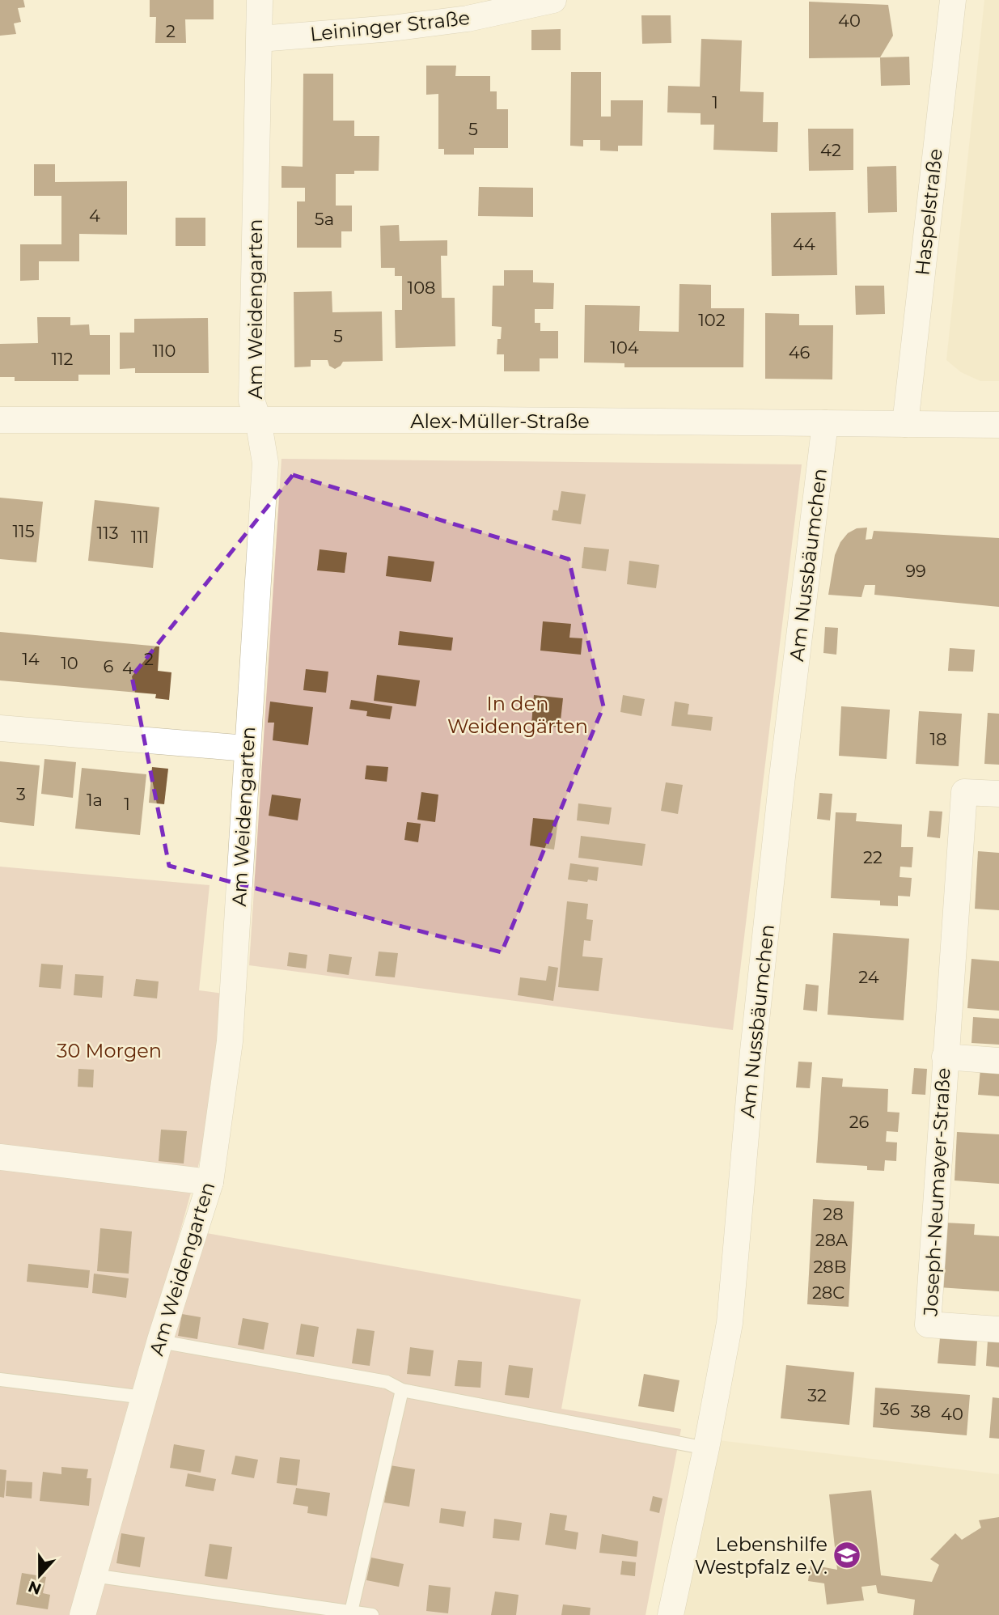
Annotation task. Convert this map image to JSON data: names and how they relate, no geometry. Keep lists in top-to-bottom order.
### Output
{
  "streets": {
    "street": [
      "Leininger Straße",
      "Haspelstraße",
      "Am Weidengarten",
      "Alex-Müller-Straße",
      "Am Nussbäumchen",
      "Joseph-Neumayer-Straße"
    ]
  },
  "crossings": [
    ["Leininger Straße", "Am Weidengarten"],
    ["Haspelstraße", "Alex-Müller-Straße"],
    ["Am Weidengarten", "Alex-Müller-Straße"],
    ["Alex-Müller-Straße", "Am Nussbäumchen"]
  ],
  "parks": ["In den Weidengärten", "30 Morgen"],
  "places": {
    "school or university": ["Lebenshilfe Westpfalz e.V."]
  },
  "house_numbers": [
    "40",
    "2",
    "1",
    "5",
    "42",
    "4",
    "5a",
    "44",
    "108",
    "102",
    "5",
    "104",
    "110",
    "46",
    "112",
    "115",
    "113",
    "111",
    "99",
    "14",
    "2",
    "10",
    "6",
    "4",
    "18",
    "3",
    "1a",
    "1",
    "22",
    "24",
    "26",
    "28",
    "28A",
    "28B",
    "28C",
    "32",
    "36",
    "38",
    "40"
  ],
  "north": "bottom"
}
